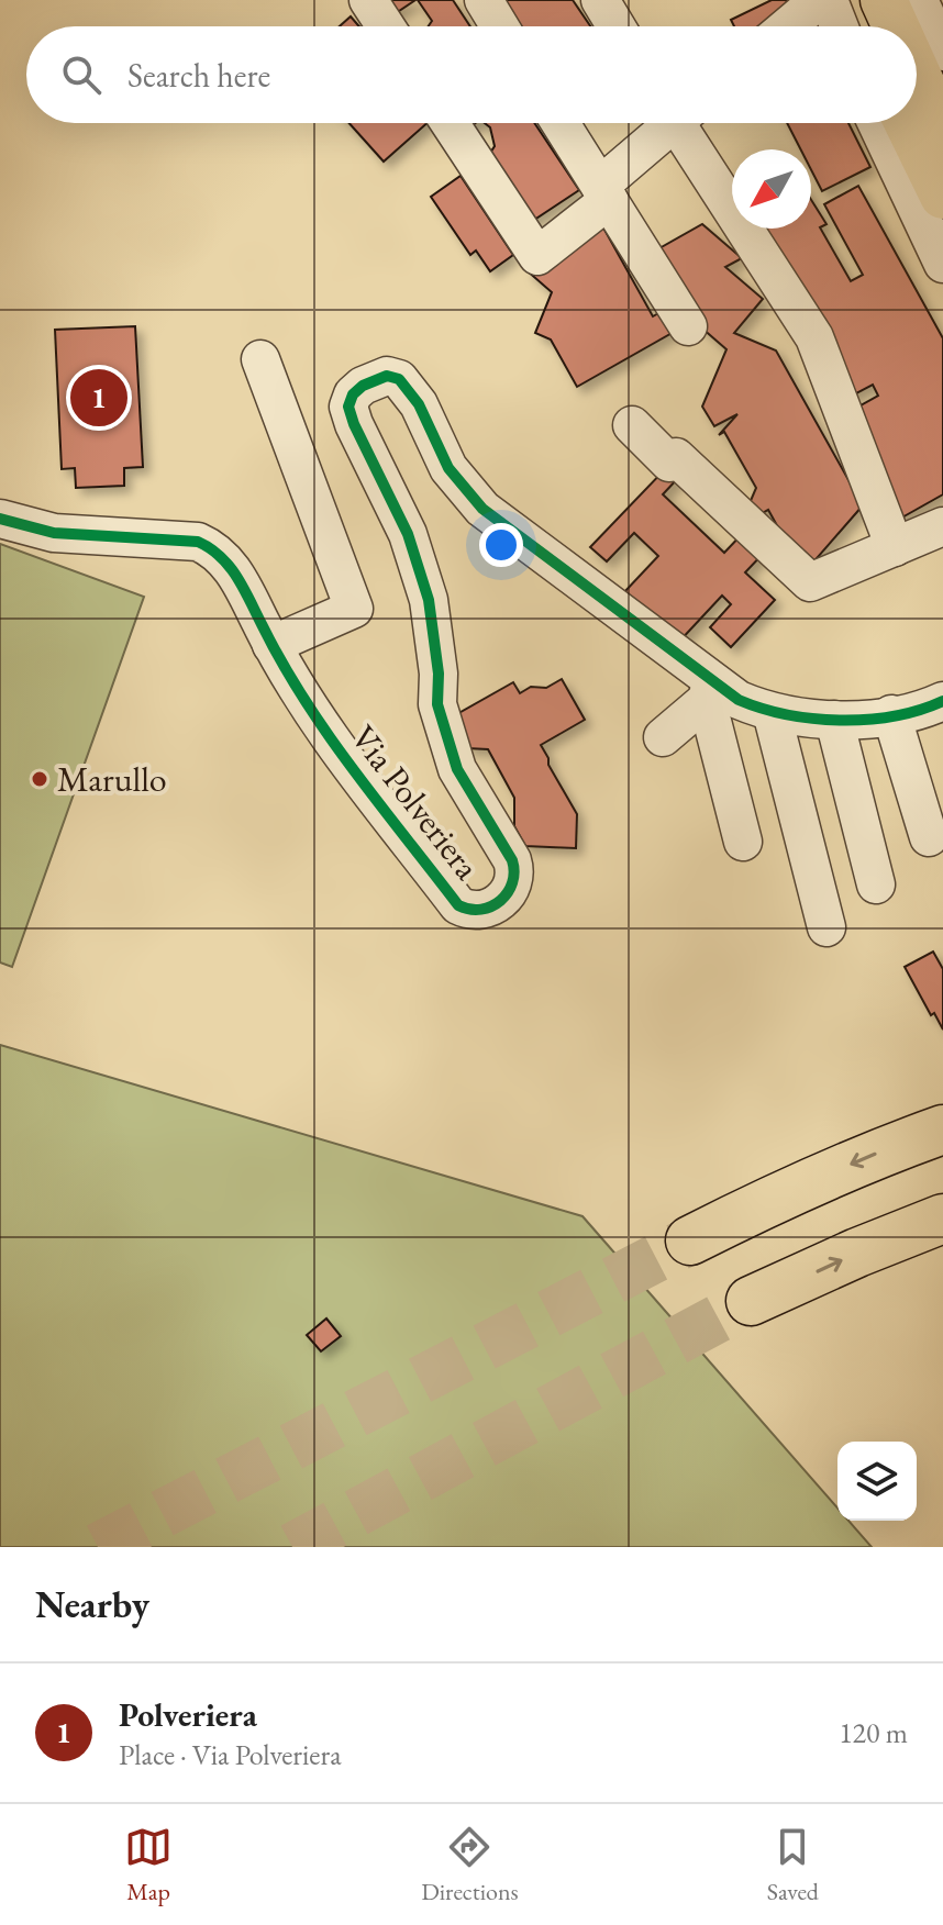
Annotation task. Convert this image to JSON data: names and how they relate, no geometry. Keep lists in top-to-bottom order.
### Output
{
  "streets": {
    "street": ["Via Polveriera"]
  },
  "places": ["Marullo"],
  "north": "bottom left",
  "page": {
    "search": "Search here",
    "pins": "1",
    "heading": "Nearby",
    "list": [
      {
        "mark": "1",
        "name": "Polveriera",
        "note": "Place · Via Polveriera",
        "value": "120 m"
      }
    ],
    "nav": ["Map", "Directions", "Saved"]
  }
}
